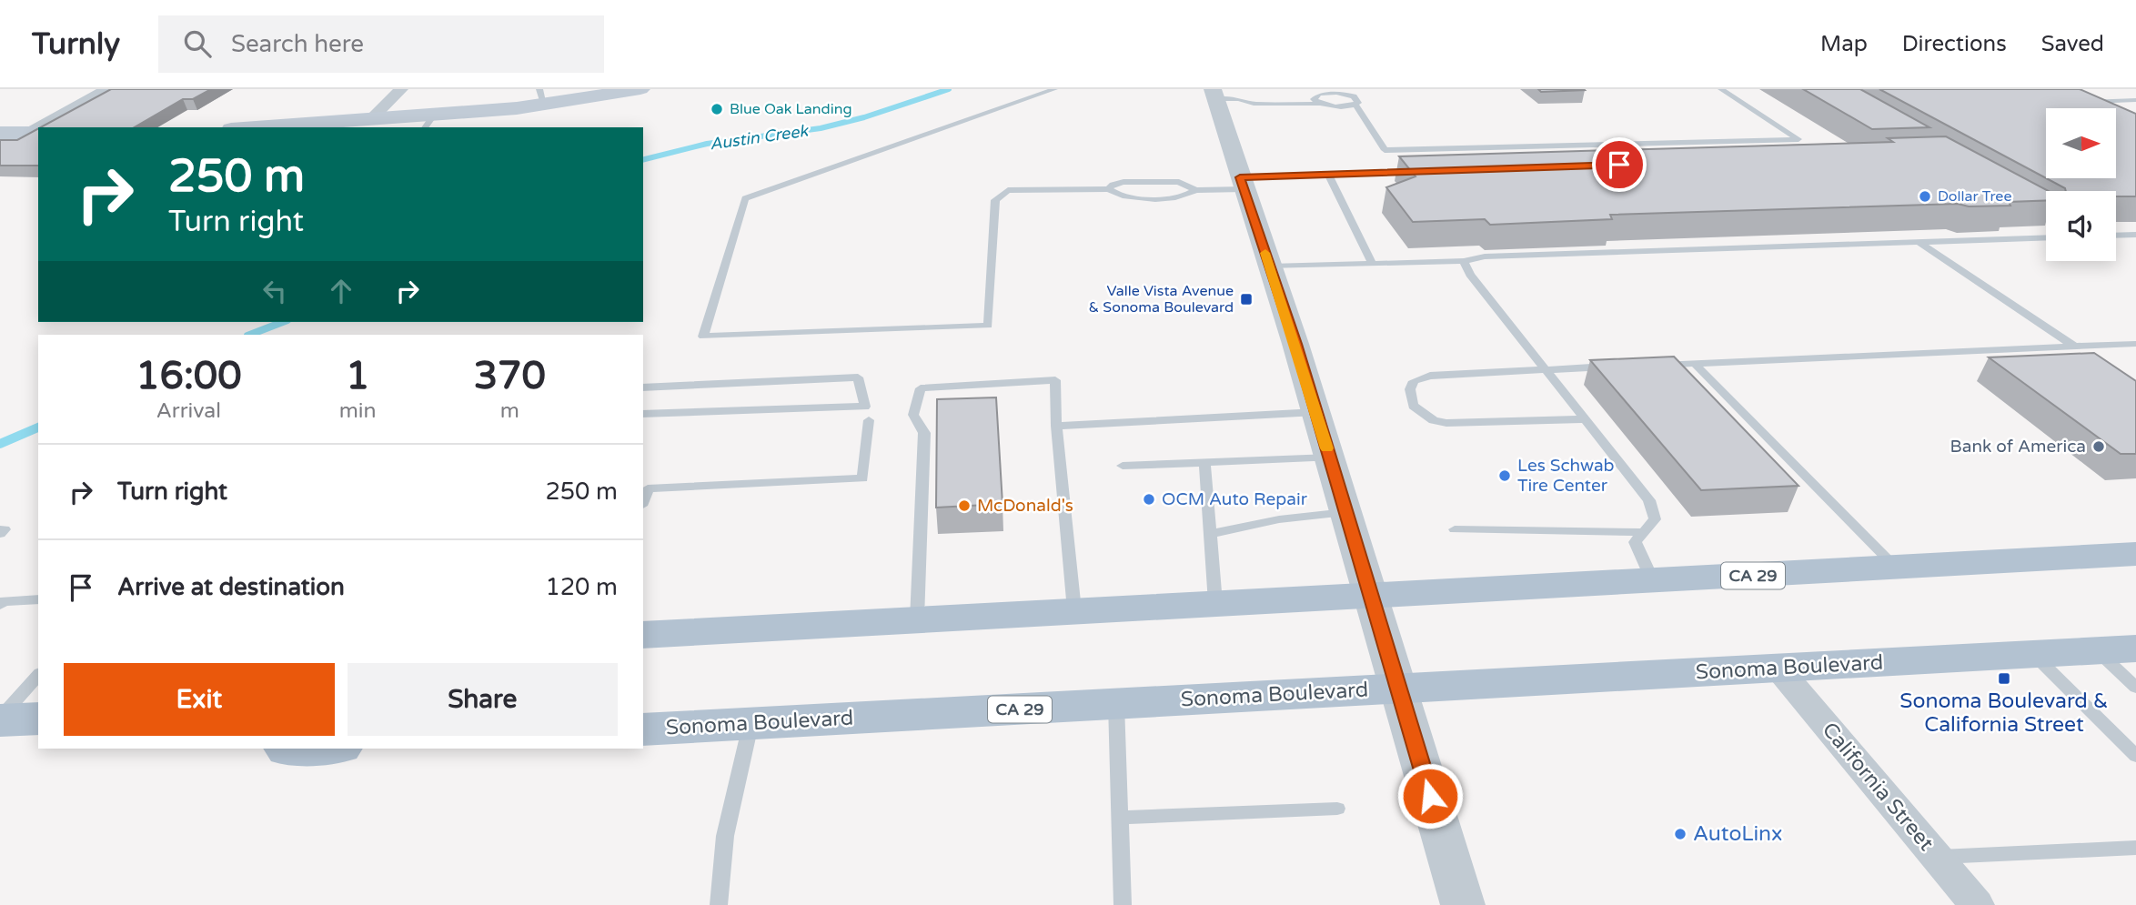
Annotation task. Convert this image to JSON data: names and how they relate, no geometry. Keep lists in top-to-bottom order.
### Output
{
  "streets": {
    "main road": ["CA 29", "Sonoma Boulevard"],
    "street": ["California Street"]
  },
  "crossings": [
    ["Sonoma Boulevard", "California Street"]
  ],
  "water": ["Austin Creek"],
  "places": {
    "other": [
      "Blue Oak Landing",
      "Dollar Tree",
      "Bank of America",
      "Les Schwab Tire Center",
      "OCM Auto Repair",
      "McDonald's",
      "AutoLinx"
    ],
    "transit": ["Valle Vista Avenue & Sonoma Boulevard", "Sonoma Boulevard & California Street"]
  },
  "north": "right",
  "page": {
    "header": "Turnly",
    "search": "Search here",
    "nav": ["Map", "Directions", "Saved"],
    "turn": ["250 m", "Turn right"],
    "eta": [
      "16:00",
      "Arrival",
      "1",
      "min",
      "370",
      "m"
    ],
    "list": [
      {
        "name": "Turn right",
        "value": "250 m"
      },
      {
        "name": "Arrive at destination",
        "value": "120 m"
      }
    ],
    "buttons": ["Exit", "Share"]
  }
}
